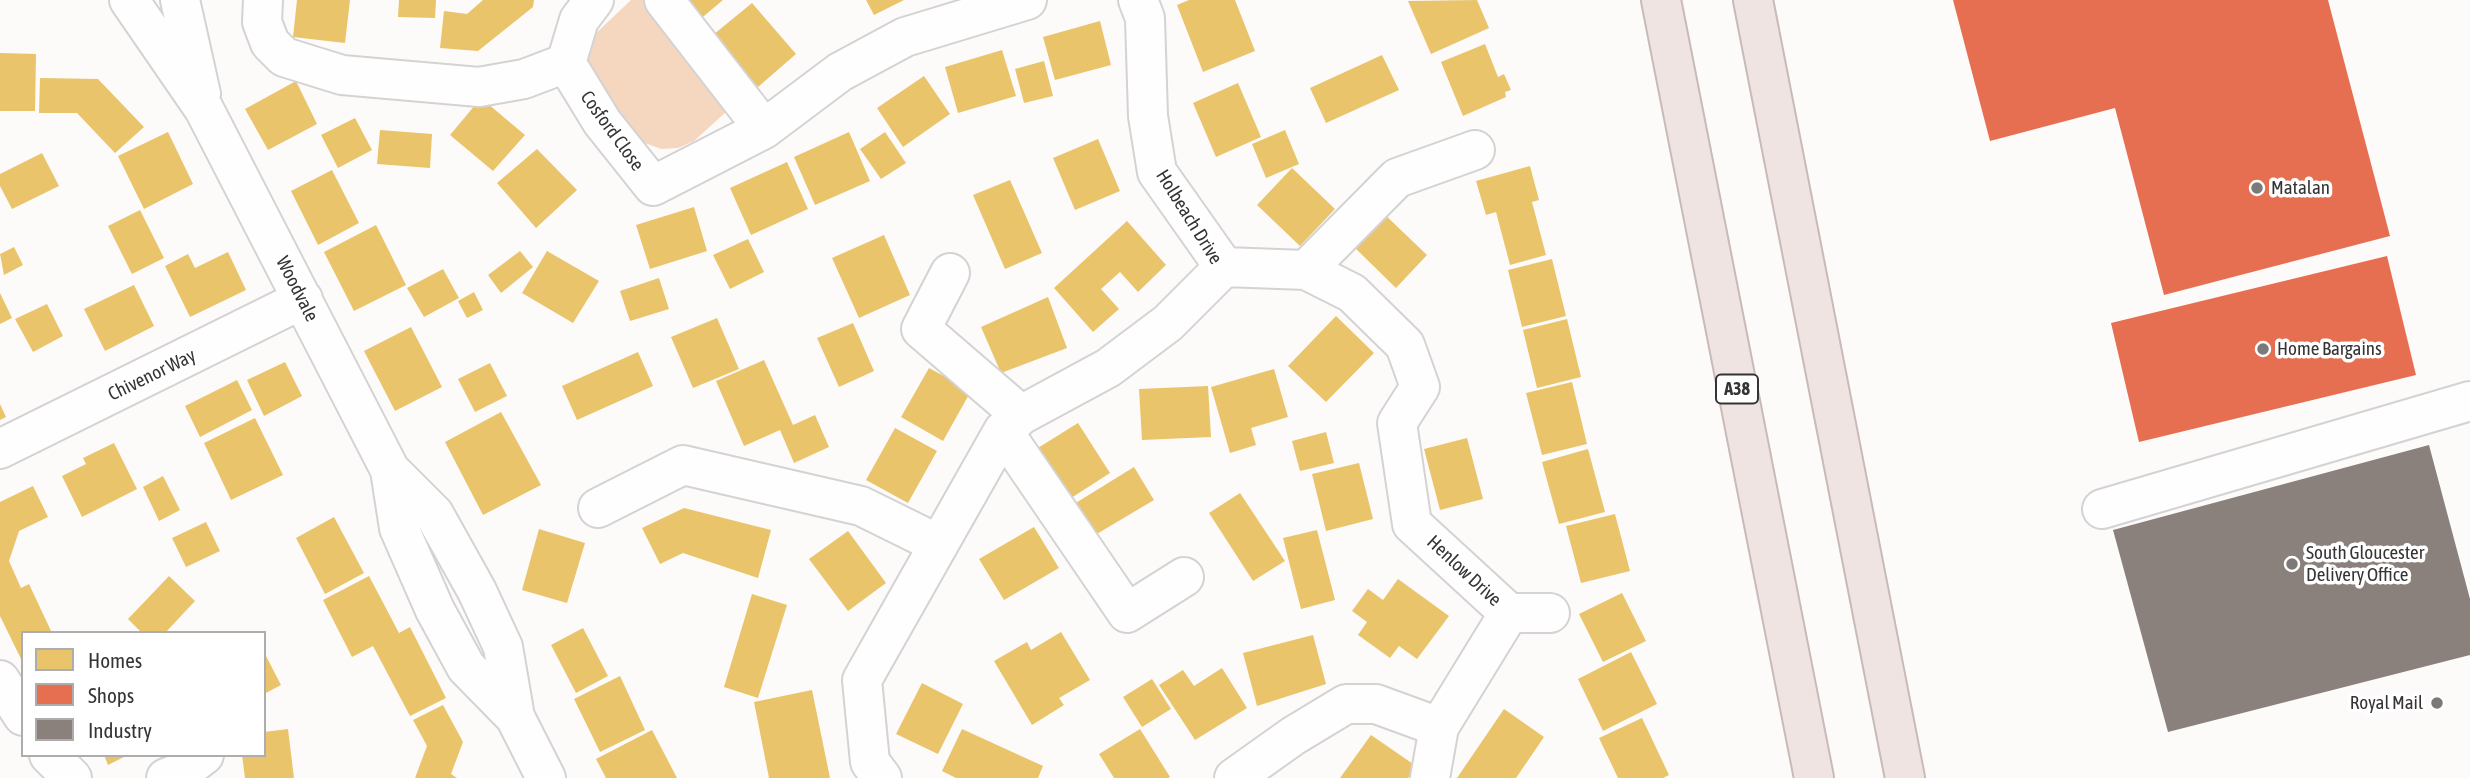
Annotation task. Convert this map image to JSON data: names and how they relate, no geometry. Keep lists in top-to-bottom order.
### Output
{
  "streets": {
    "highway": ["A38"],
    "street": [
      "Cosford Close",
      "Holbeach Drive",
      "Woodvale",
      "Chivenor Way",
      "Henlow Drive"
    ]
  },
  "crossings": [
    ["Holbeach Drive", "Henlow Drive"],
    ["Woodvale", "Chivenor Way"]
  ],
  "places": [
    "Matalan",
    "Home Bargains",
    "South Gloucester Delivery Office",
    "Royal Mail"
  ],
  "legend": ["Homes", "Shops", "Industry"]
}
